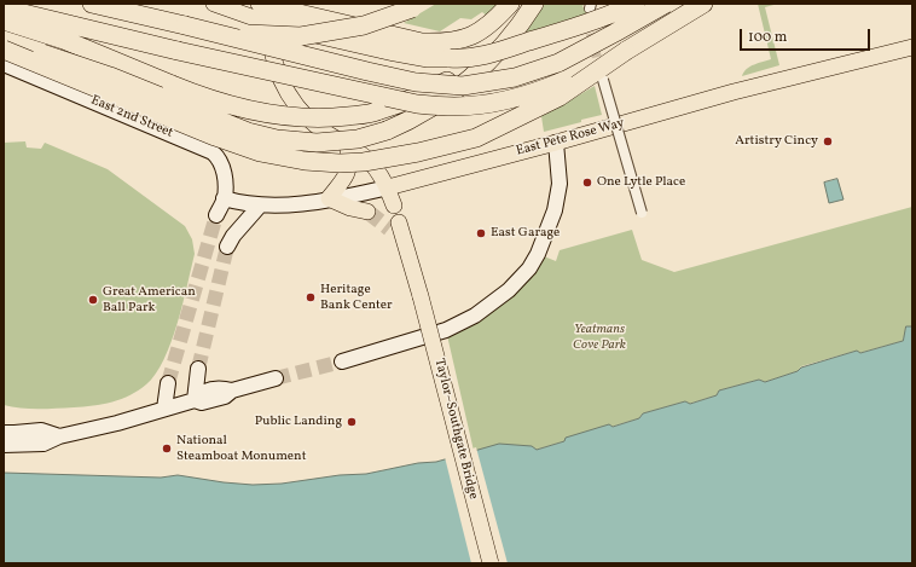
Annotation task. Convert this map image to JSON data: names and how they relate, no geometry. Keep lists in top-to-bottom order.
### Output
{
  "streets": {
    "main road": ["East 2nd Street", "East Pete Rose Way", "Taylor–Southgate Bridge"]
  },
  "crossings": [
    ["East 2nd Street", "East Pete Rose Way"]
  ],
  "parks": ["Yeatmans Cove Park"],
  "places": [
    "Artistry Cincy",
    "One Lytle Place",
    "East Garage",
    "Heritage Bank Center",
    "Great American Ball Park",
    "Public Landing",
    "National Steamboat Monument"
  ],
  "scale_bar": "100 m"
}
